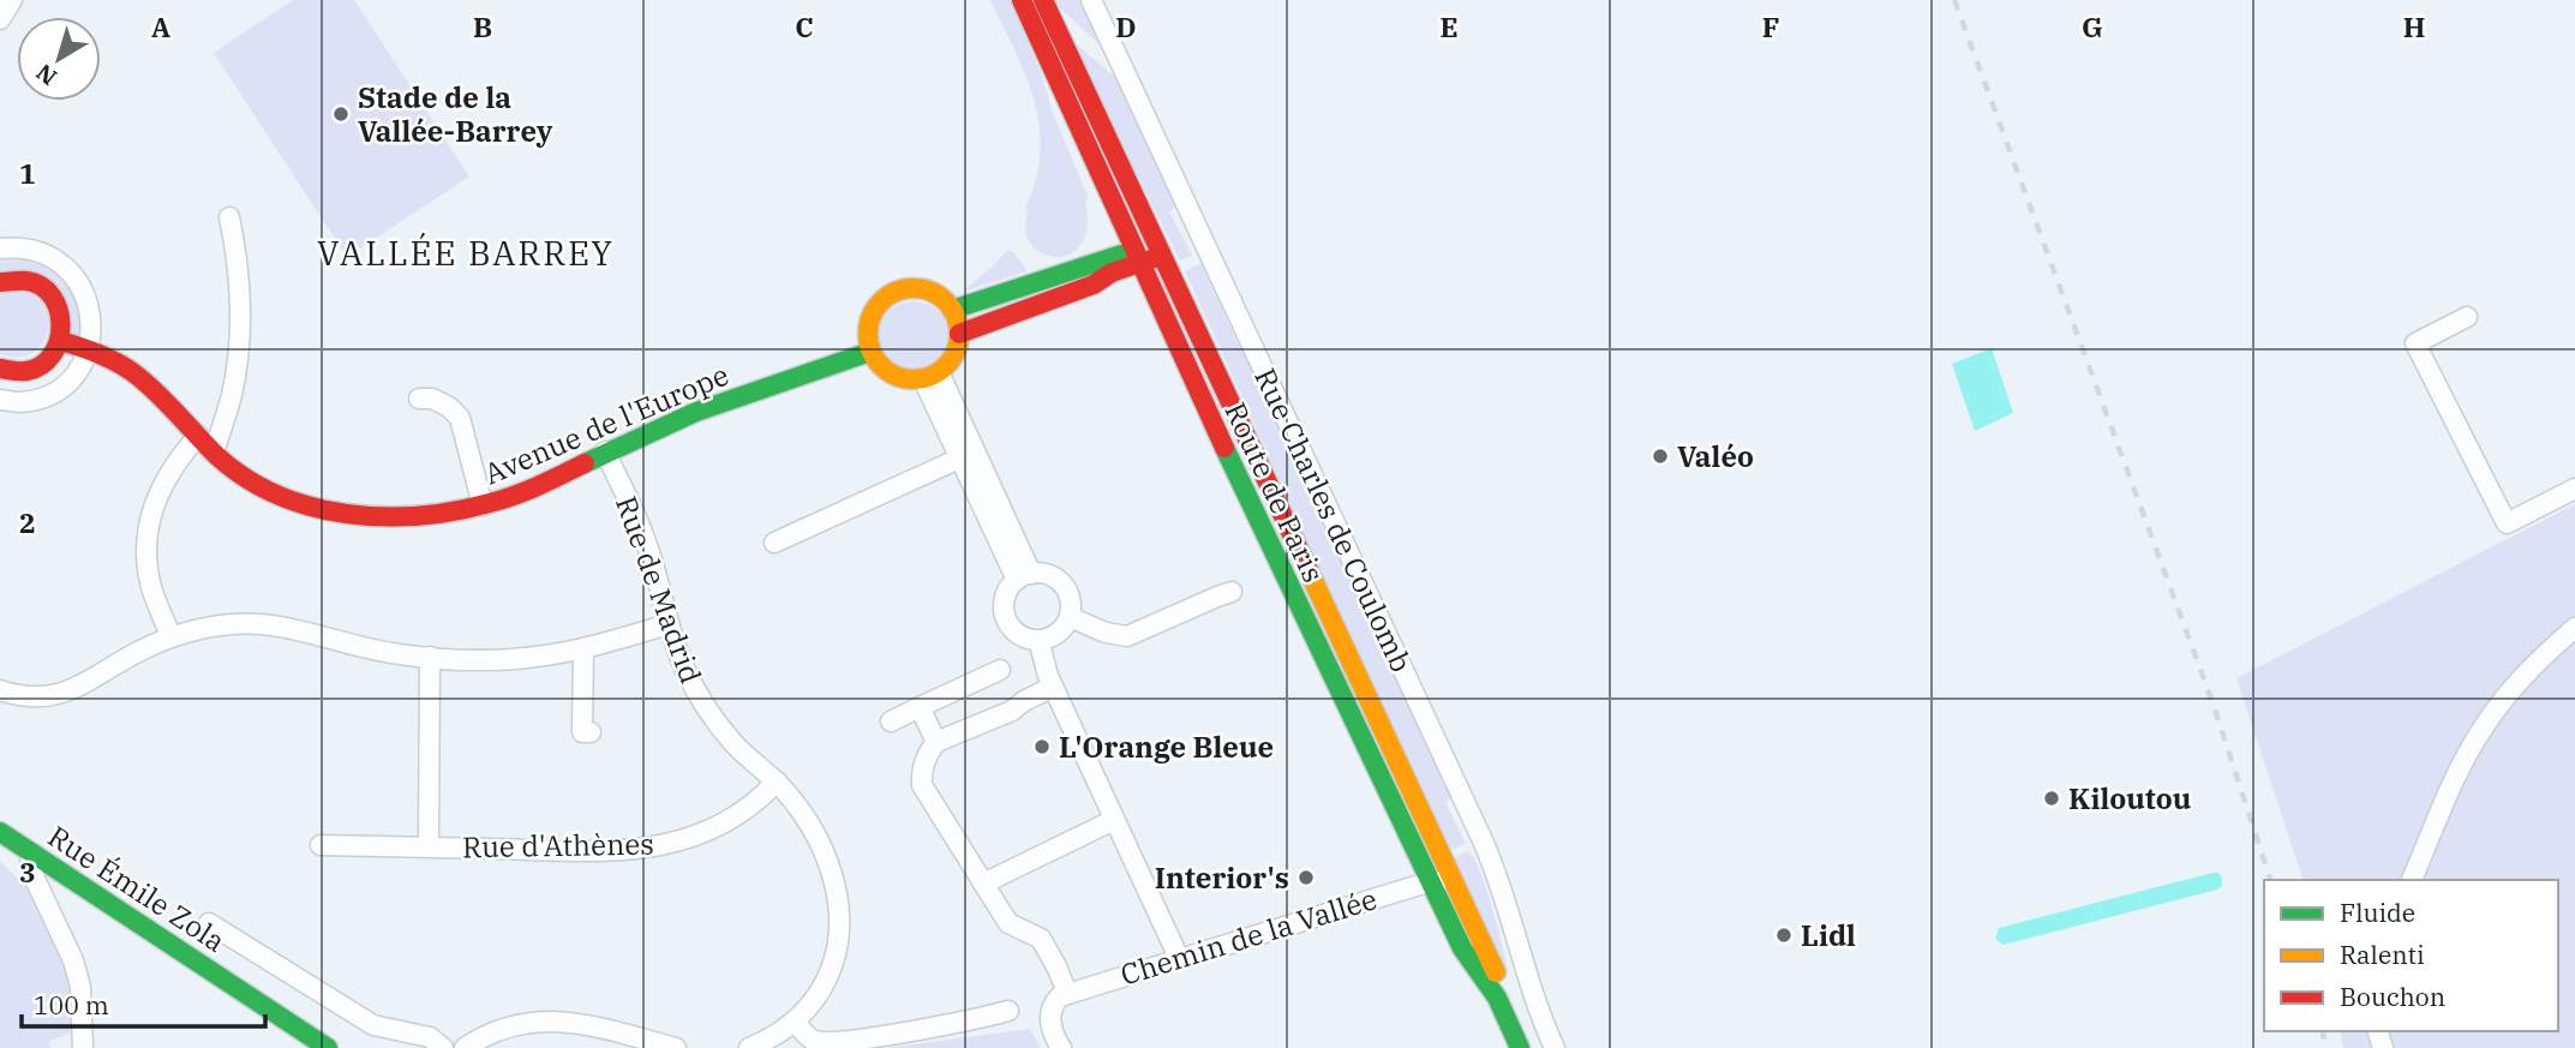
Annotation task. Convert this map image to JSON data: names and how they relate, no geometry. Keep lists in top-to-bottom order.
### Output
{
  "streets": {
    "main road": ["Avenue de l'Europe", "Route de Paris", "Rue Émile Zola"],
    "street": [
      "Rue Charles de Coulomb",
      "Rue de Madrid",
      "Rue d'Athènes",
      "Chemin de la Vallée"
    ]
  },
  "crossings": [
    ["Avenue de l'Europe", "Rue de Madrid"],
    ["Route de Paris", "Chemin de la Vallée"],
    ["Rue de Madrid", "Rue d'Athènes"]
  ],
  "districts": ["VALLÉE BARREY"],
  "places": [
    "Stade de la Vallée-Barrey",
    "Valéo",
    "L'Orange Bleue",
    "Kiloutou",
    "Interior's",
    "Lidl"
  ],
  "legend": ["Fluide", "Ralenti", "Bouchon"],
  "scale_bar": "100 m",
  "north": "bottom left",
  "grid": {
    "columns": [
      "A",
      "B",
      "C",
      "D",
      "E",
      "F",
      "G",
      "H"
    ],
    "rows": ["1", "2", "3"]
  }
}
